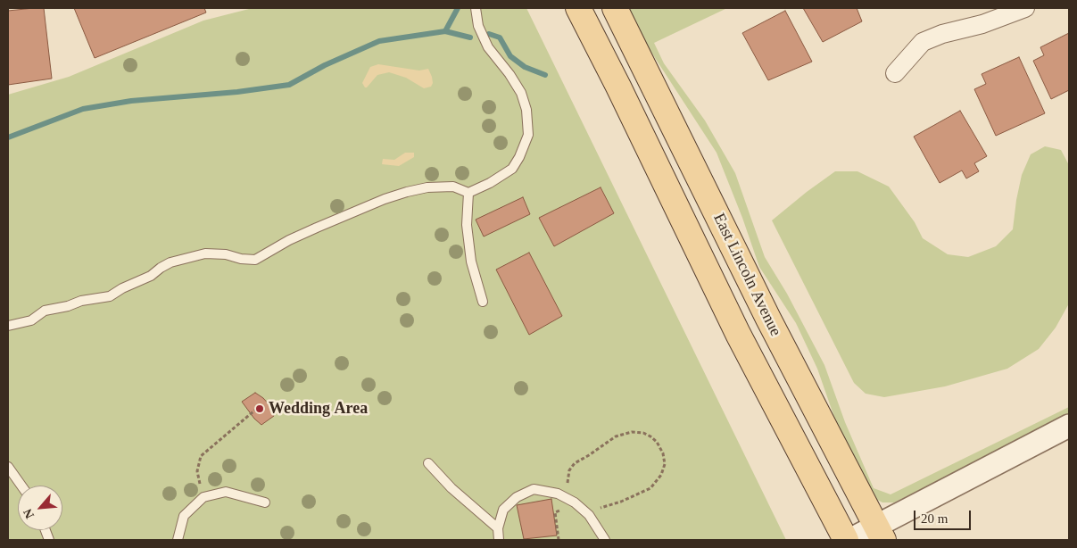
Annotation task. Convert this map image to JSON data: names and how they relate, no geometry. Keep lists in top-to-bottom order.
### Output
{
  "streets": {
    "main road": ["East Lincoln Avenue"]
  },
  "places": ["Wedding Area"],
  "scale_bar": "20 m",
  "north": "bottom left"
}
